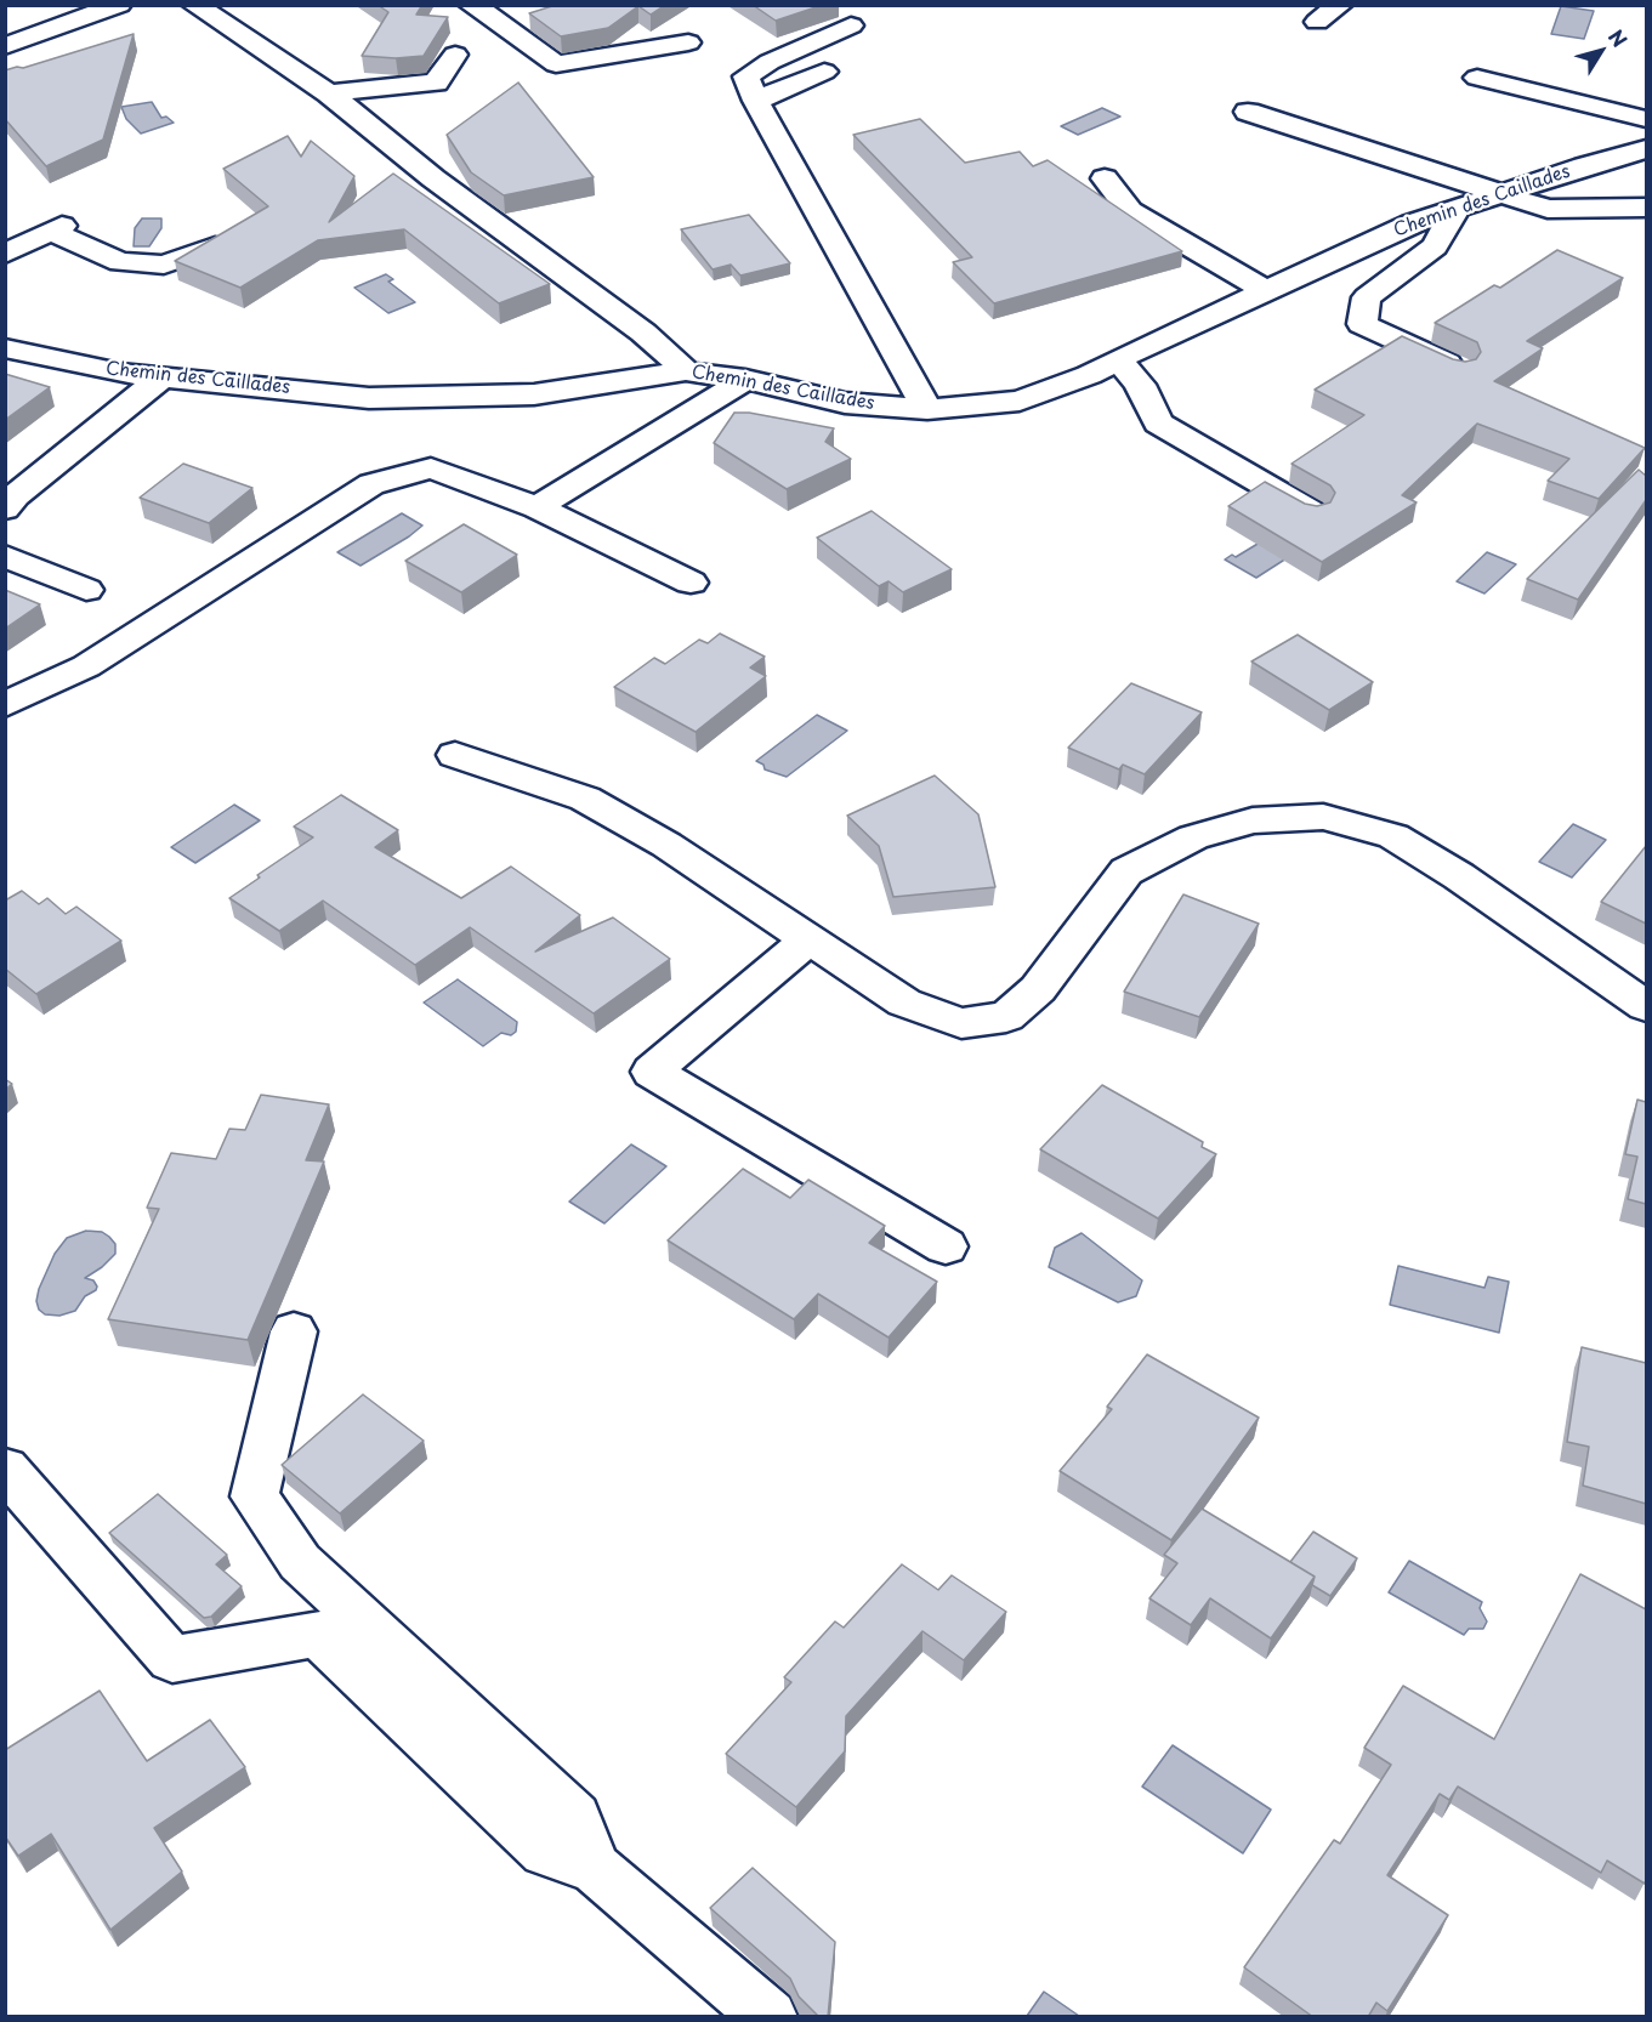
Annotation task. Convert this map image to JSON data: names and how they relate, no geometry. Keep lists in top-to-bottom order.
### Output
{
  "streets": {
    "street": ["Chemin des Caillades"]
  },
  "north": "top right"
}
